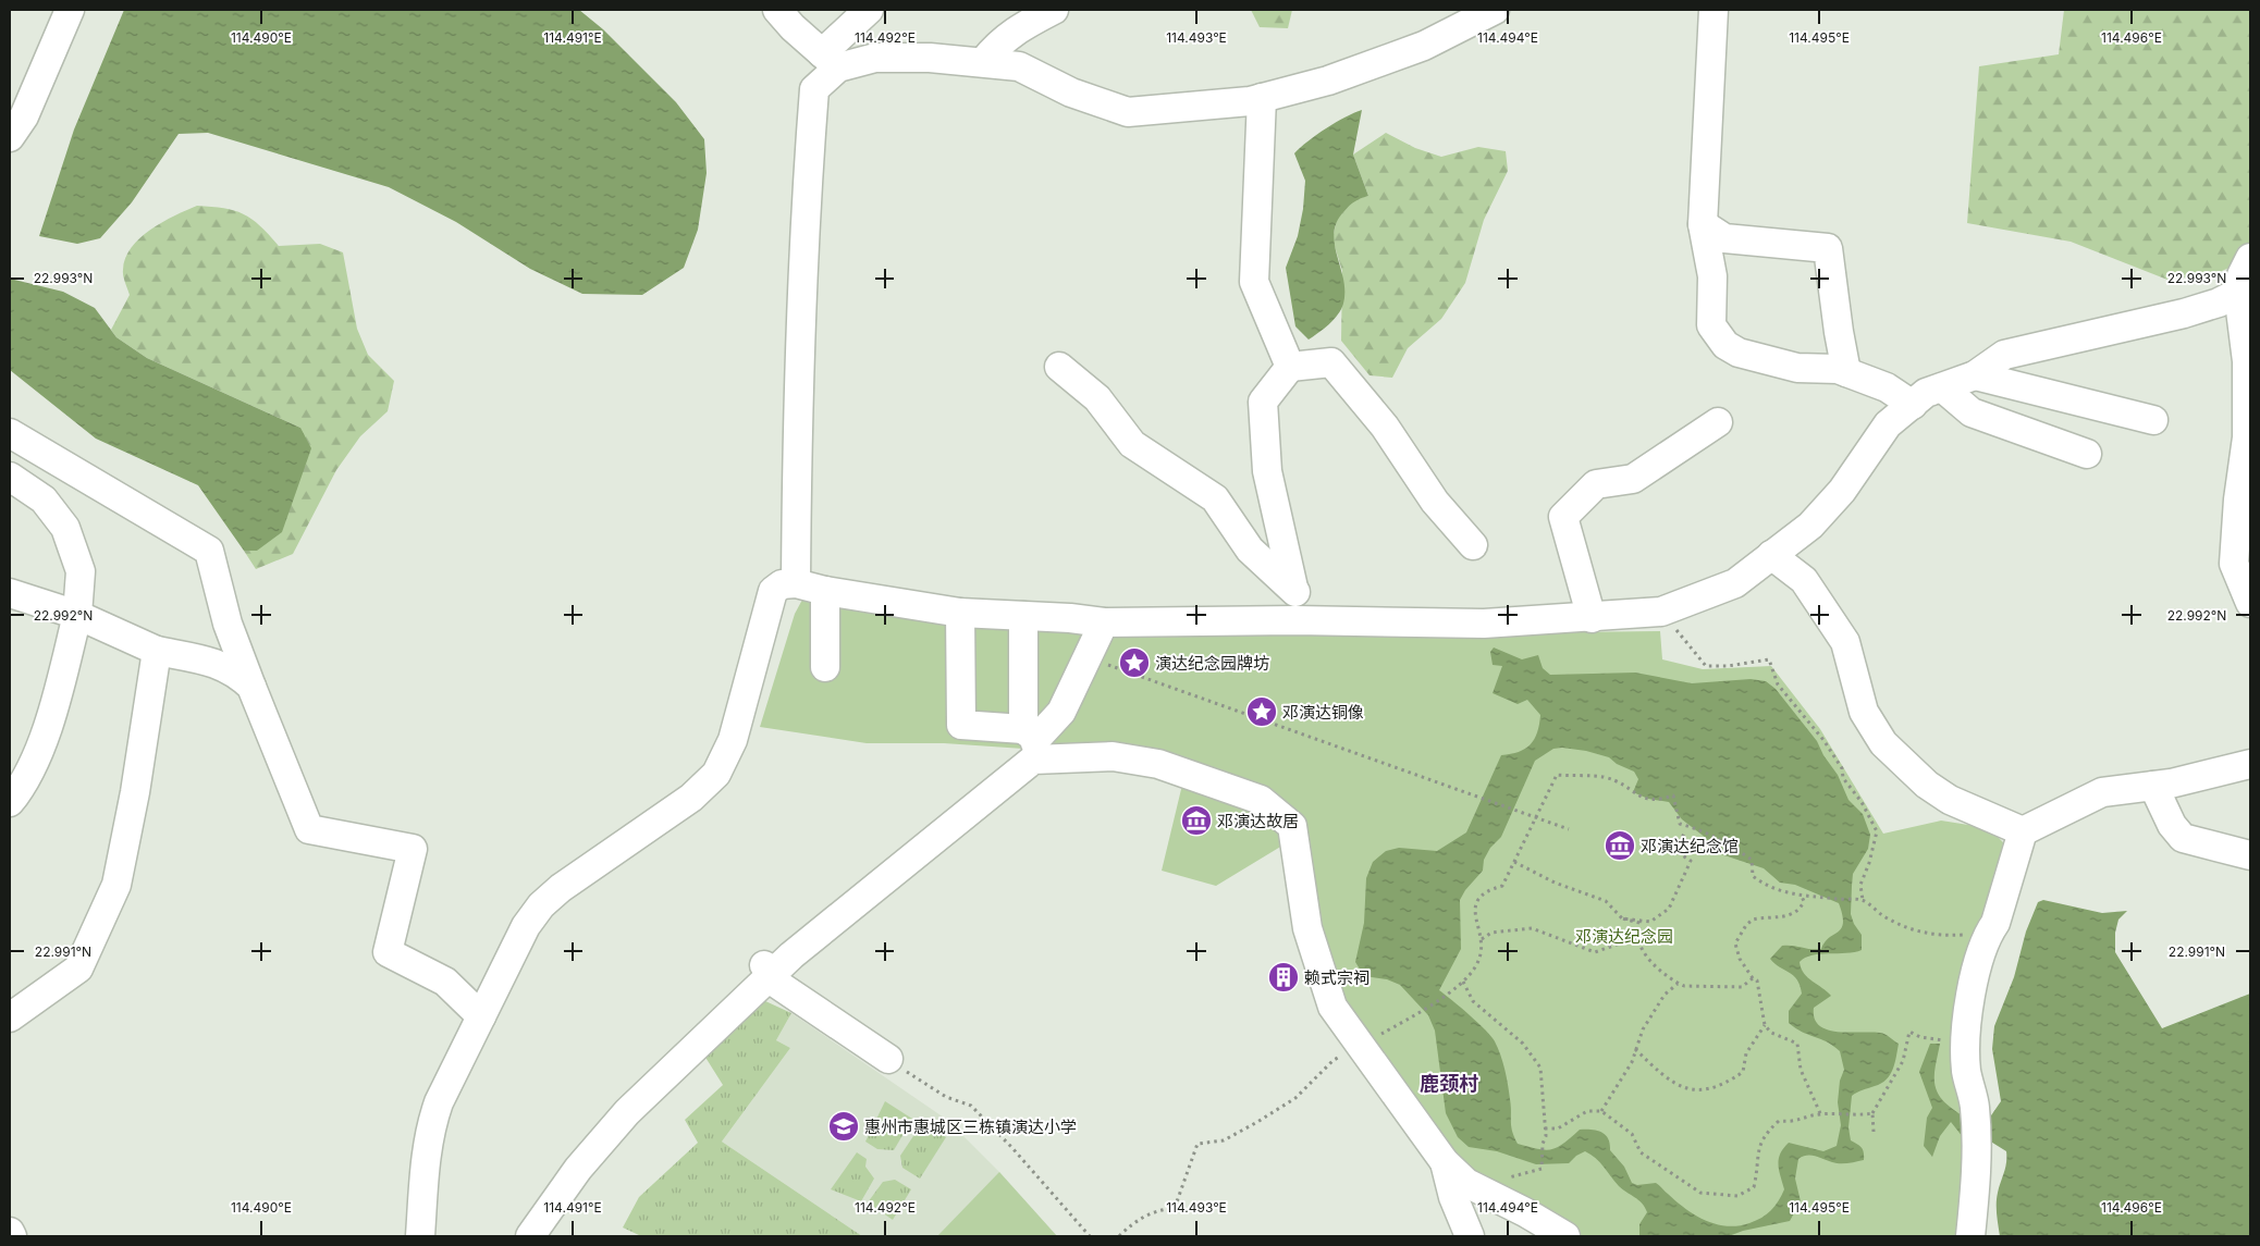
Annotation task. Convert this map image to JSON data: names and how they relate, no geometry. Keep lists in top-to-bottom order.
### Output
{
  "districts": ["鹿颈村"],
  "parks": ["邓演达纪念园"],
  "places": {
    "place": ["演达纪念园牌坊", "邓演达铜像"],
    "museum": ["邓演达故居", "邓演达纪念馆"],
    "building": ["赖式宗祠"],
    "school or university": ["惠州市惠城区三栋镇演达小学"]
  },
  "coordinates": [
    "114.490°E",
    "114.491°E",
    "114.492°E",
    "114.493°E",
    "114.494°E",
    "114.495°E",
    "114.496°E",
    "22.993°N",
    "22.992°N",
    "22.991°N"
  ]
}
